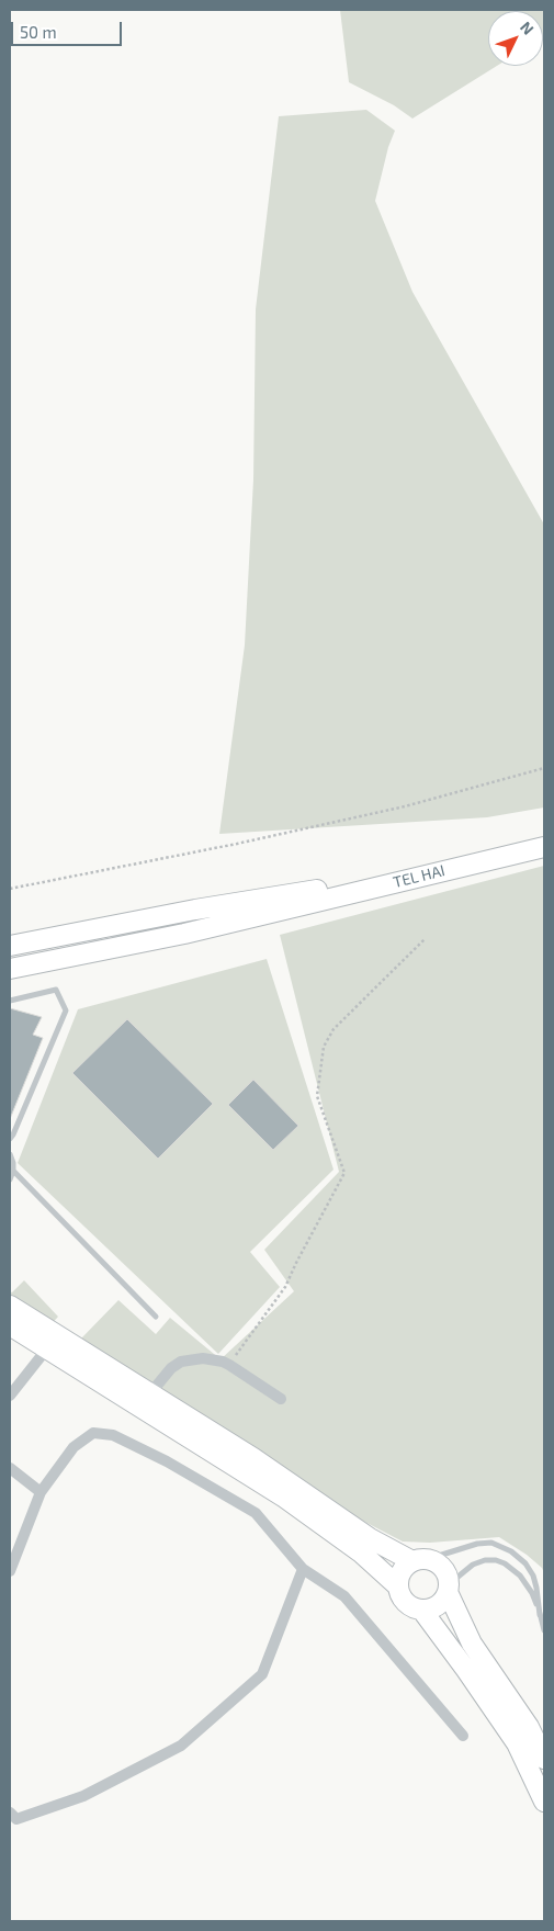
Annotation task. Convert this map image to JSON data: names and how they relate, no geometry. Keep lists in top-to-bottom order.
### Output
{
  "streets": {
    "highway": ["TEL HAI"]
  },
  "scale_bar": "50 m",
  "north": "top right"
}
